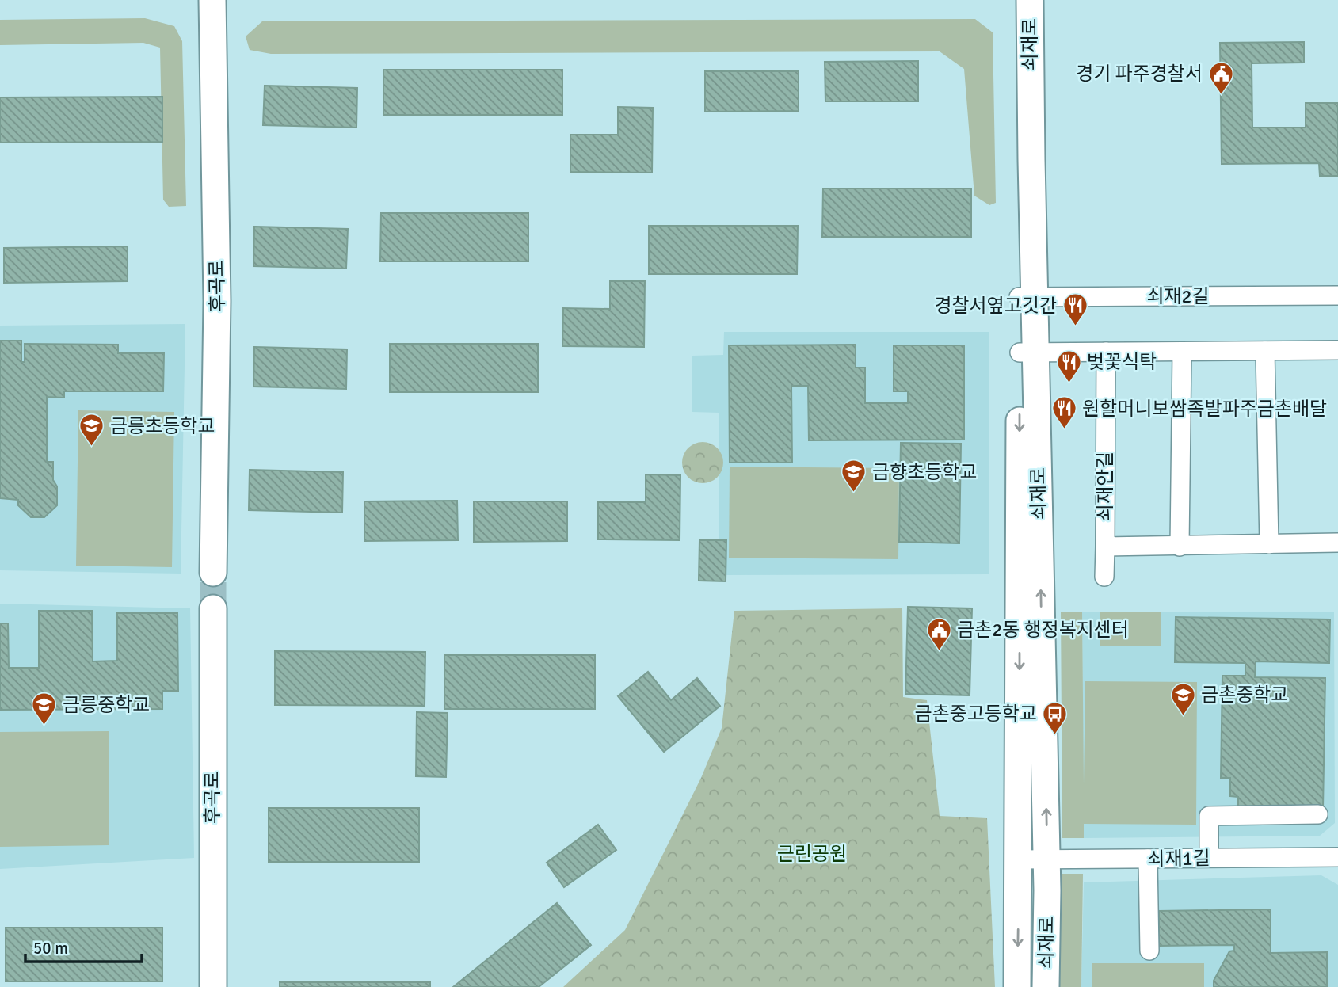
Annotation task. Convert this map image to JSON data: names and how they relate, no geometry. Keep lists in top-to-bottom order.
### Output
{
  "streets": {
    "street": [
      "쇠재로",
      "후곡로",
      "쇠재2길",
      "쇠재안길",
      "쇠재1길"
    ]
  },
  "crossings": [
    ["쇠재로", "쇠재2길"],
    ["쇠재로", "쇠재1길"]
  ],
  "parks": ["근린공원"],
  "places": {
    "public building": ["경기 파주경찰서", "금촌2동 행정복지센터"],
    "restaurant": ["경찰서옆고깃간", "벚꽃식탁", "원할머니보쌈족발파주금촌배달"],
    "school or university": [
      "금릉초등학교",
      "금향초등학교",
      "금촌중학교",
      "금릉중학교"
    ],
    "bus stop": ["금촌중고등학교"]
  },
  "scale_bar": "50 m"
}
